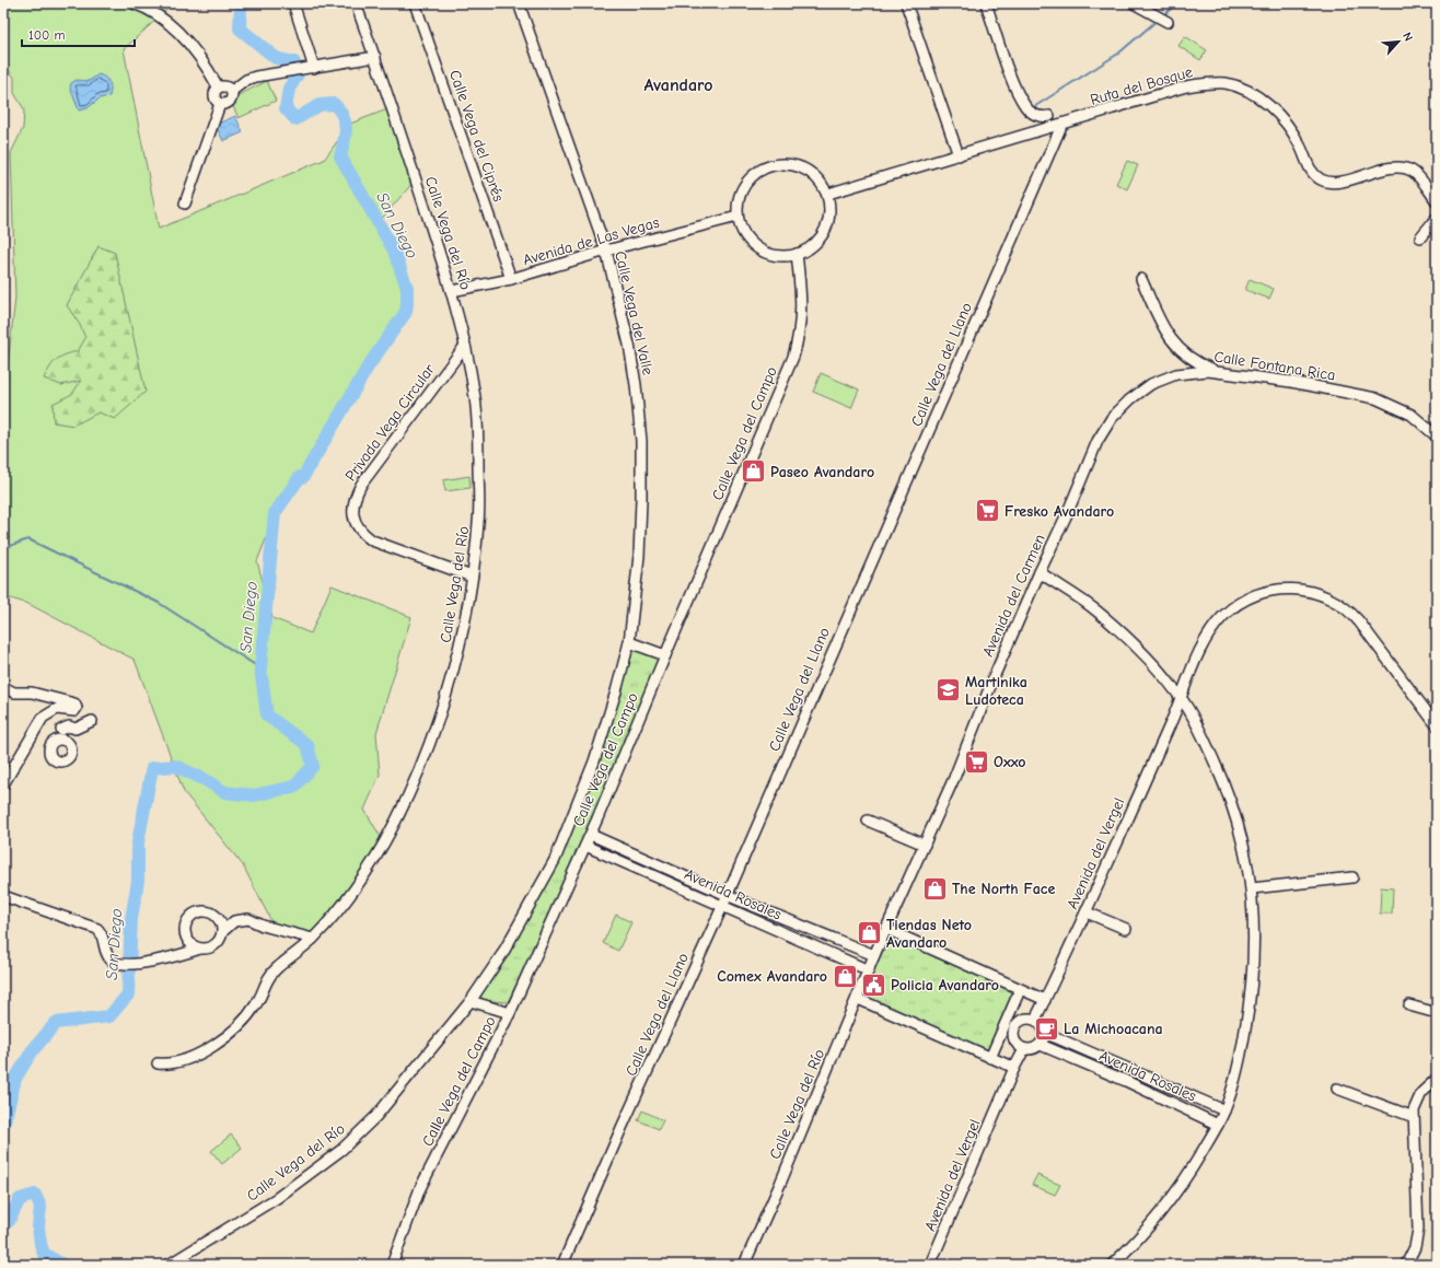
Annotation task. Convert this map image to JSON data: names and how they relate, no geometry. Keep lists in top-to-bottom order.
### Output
{
  "streets": {
    "street": [
      "Ruta del Bosque",
      "Calle Vega del Ciprés",
      "Calle Vega del Río",
      "Avenida de Las Vegas",
      "Calle Vega del Valle",
      "Calle Vega del Llano",
      "Calle Fontana Rica",
      "Privada Vega Circular",
      "Calle Vega del Campo",
      "Avenida del Carmen",
      "Avenida del Vergel",
      "Avenida Rosales"
    ]
  },
  "crossings": [
    ["Ruta del Bosque", "Avenida de Las Vegas"],
    ["Ruta del Bosque", "Calle Vega del Llano"],
    ["Ruta del Bosque", "Calle Vega del Campo"],
    ["Calle Vega del Ciprés", "Avenida de Las Vegas"],
    ["Calle Vega del Río", "Avenida de Las Vegas"],
    ["Calle Vega del Río", "Privada Vega Circular"],
    ["Calle Vega del Río", "Calle Vega del Campo"],
    ["Calle Vega del Río", "Avenida del Carmen"],
    ["Calle Vega del Río", "Avenida Rosales"],
    ["Avenida de Las Vegas", "Calle Vega del Valle"],
    ["Avenida de Las Vegas", "Calle Vega del Campo"],
    ["Calle Vega del Valle", "Calle Vega del Campo"],
    ["Calle Vega del Llano", "Avenida Rosales"],
    ["Calle Fontana Rica", "Avenida del Carmen"],
    ["Calle Vega del Campo", "Avenida Rosales"],
    ["Avenida del Carmen", "Avenida Rosales"],
    ["Avenida del Vergel", "Avenida Rosales"]
  ],
  "districts": ["Avandaro"],
  "water": ["San Diego"],
  "places": {
    "shop": [
      "Paseo Avandaro",
      "The North Face",
      "Tiendas Neto Avandaro",
      "Comex Avandaro"
    ],
    "supermarket": ["Fresko Avandaro", "Oxxo"],
    "school or university": ["Martinika Ludoteca"],
    "public building": ["Policia Avandaro"],
    "cafe": ["La Michoacana"]
  },
  "scale_bar": "100 m",
  "north": "top right"
}
